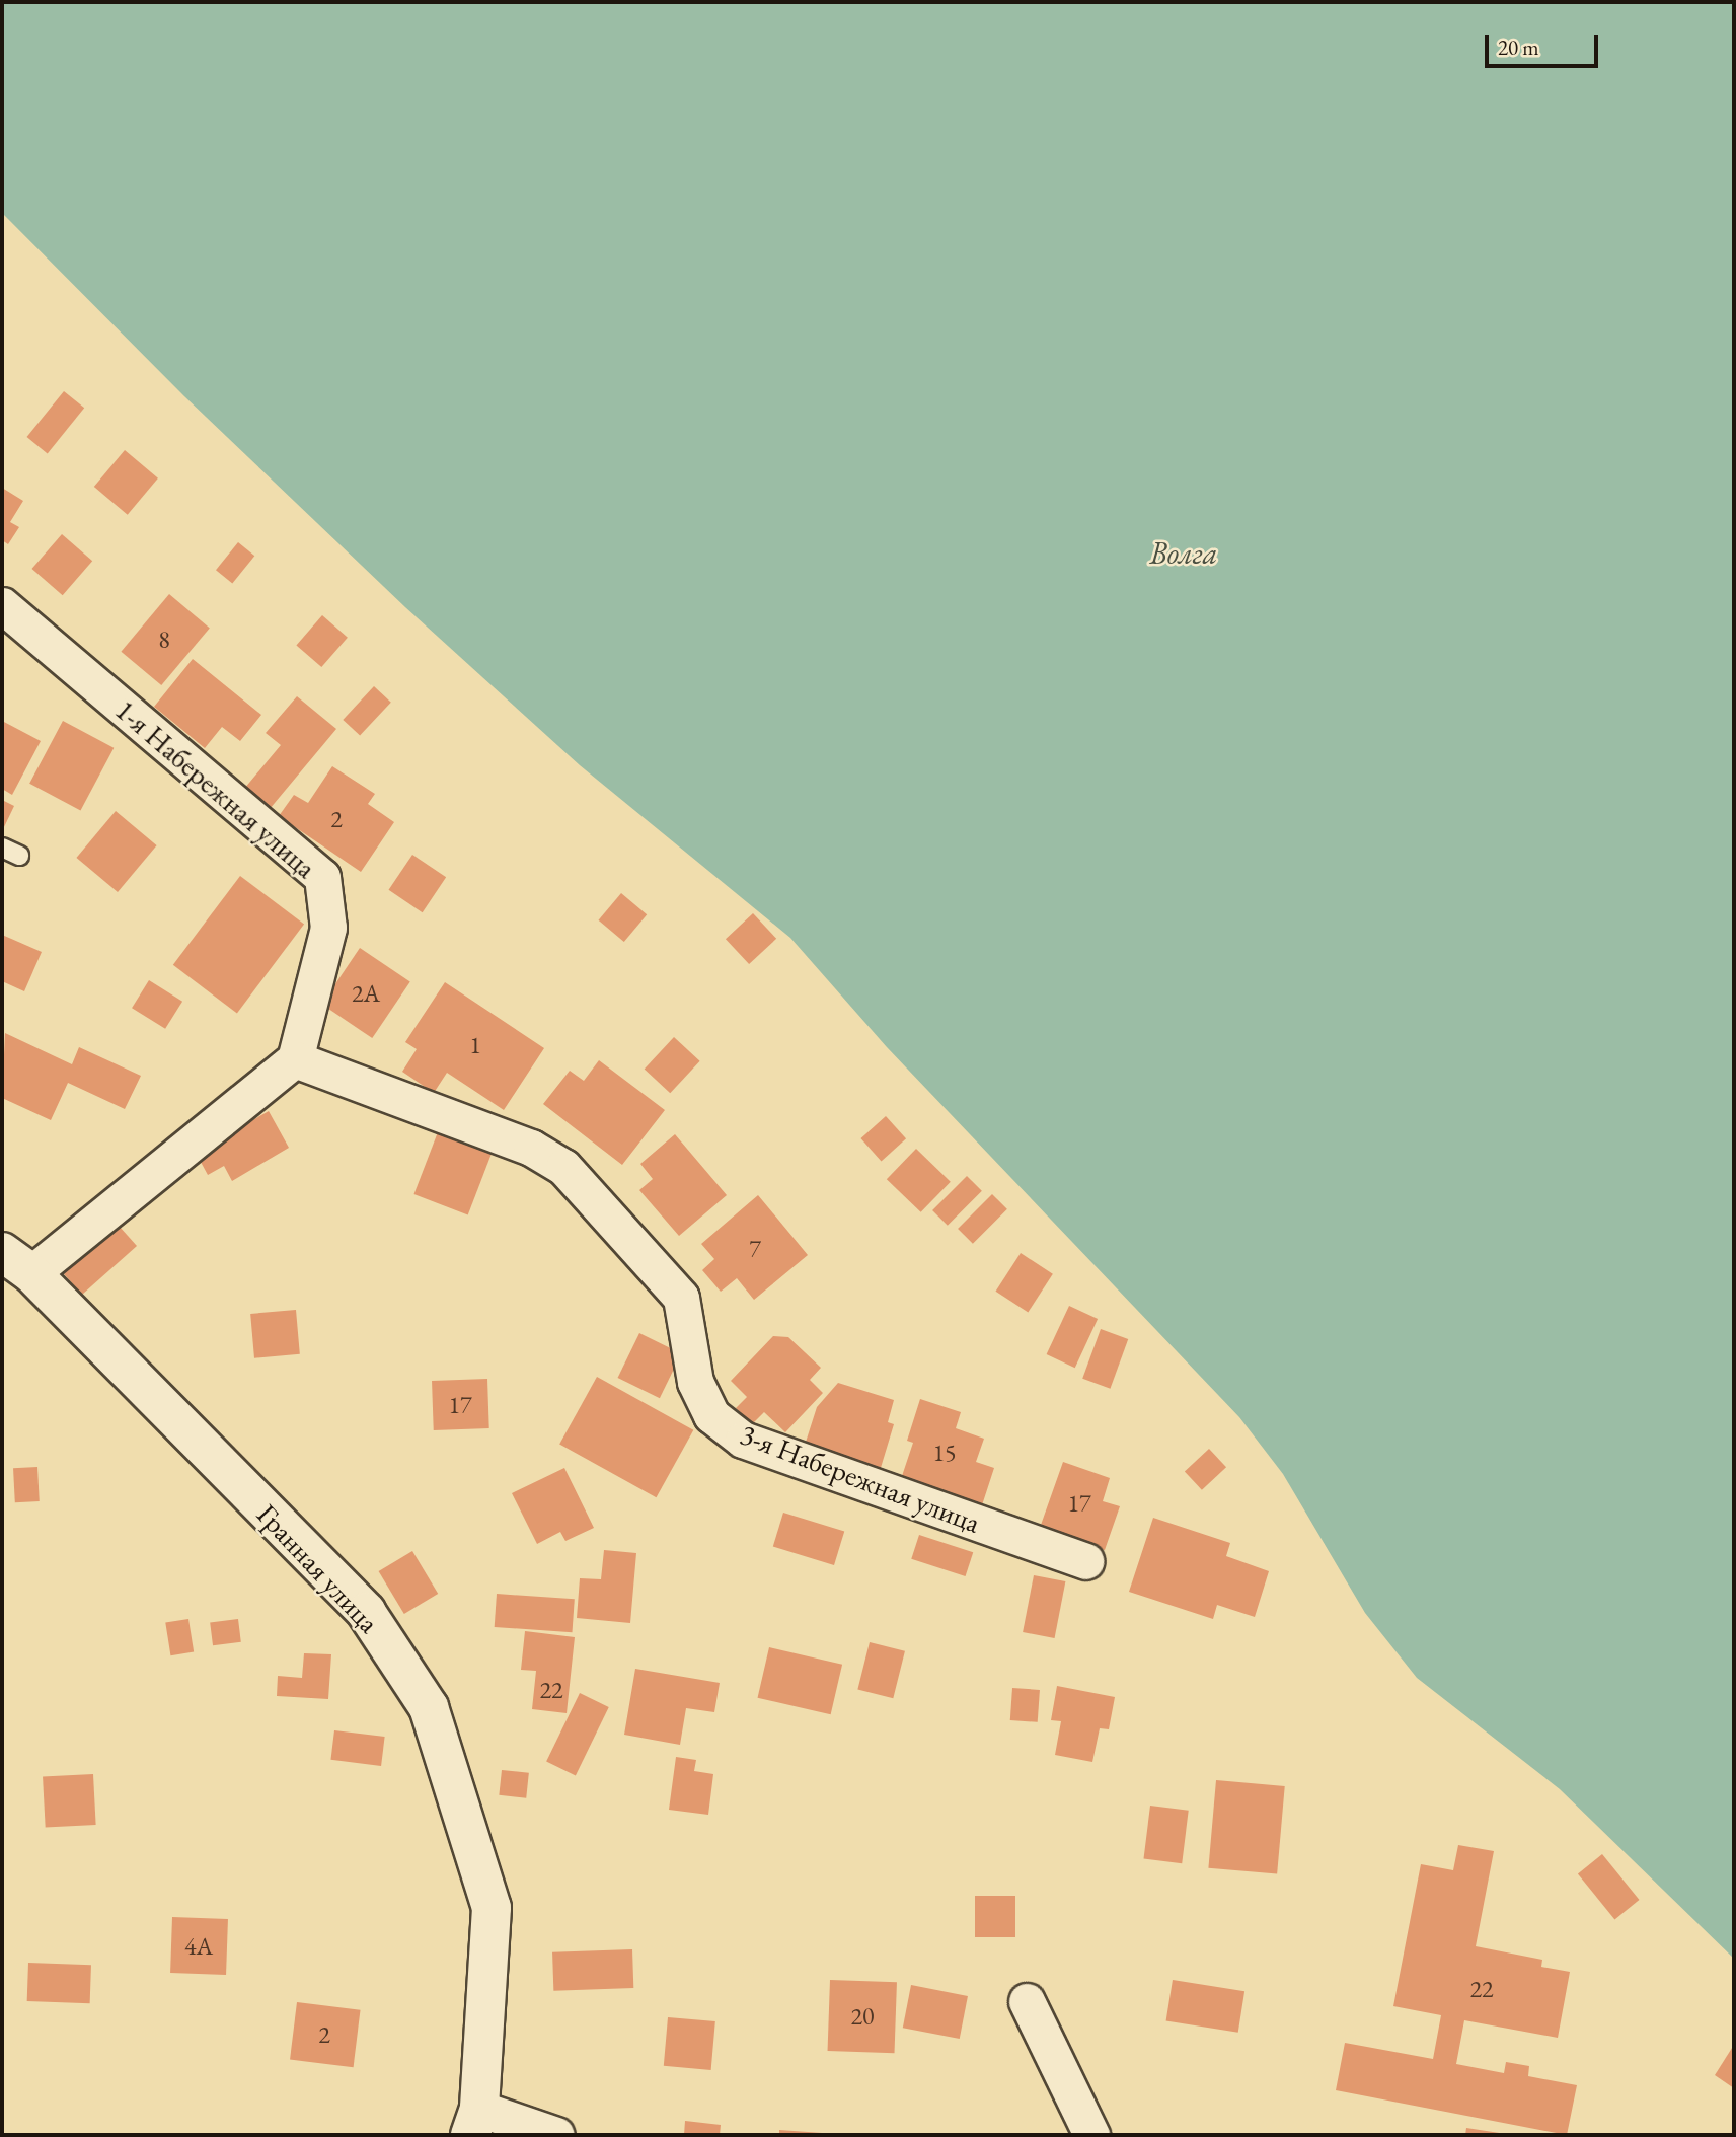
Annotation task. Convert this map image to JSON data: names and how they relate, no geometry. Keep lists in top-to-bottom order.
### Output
{
  "streets": {
    "street": ["1-я Набережная улица", "3-я Набережная улица", "Гранная улица"]
  },
  "crossings": [
    ["1-я Набережная улица", "3-я Набережная улица"]
  ],
  "water": ["Волга"],
  "house_numbers": [
    "8",
    "2",
    "2А",
    "1",
    "7",
    "17",
    "15",
    "17",
    "22",
    "4А",
    "22",
    "20",
    "2"
  ],
  "scale_bar": "20 m"
}
